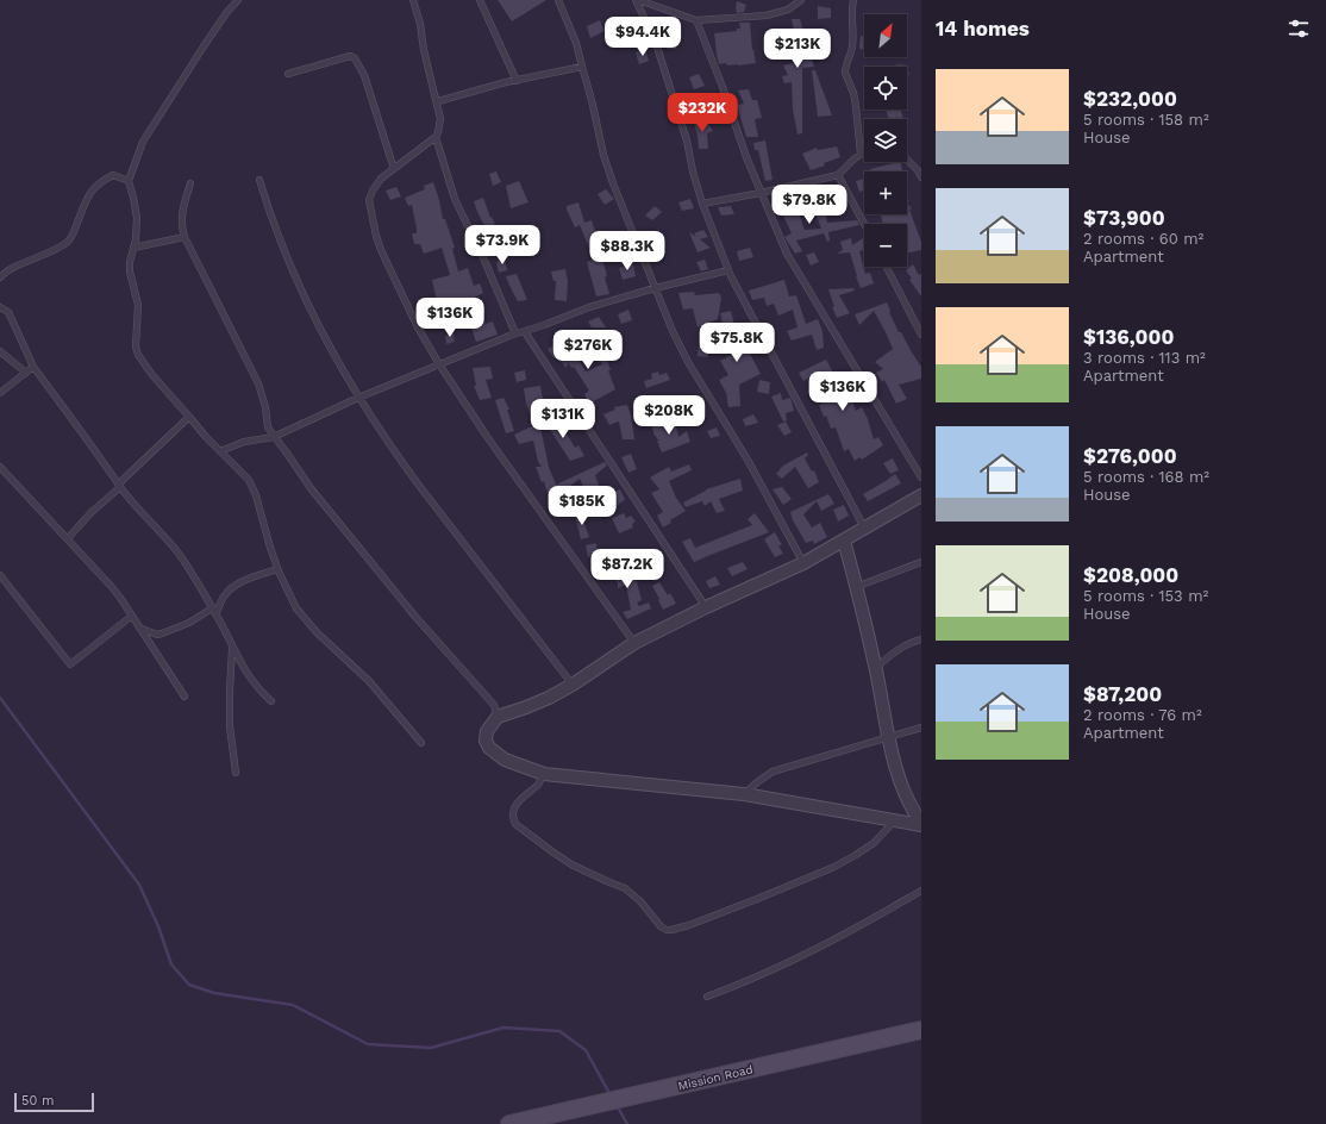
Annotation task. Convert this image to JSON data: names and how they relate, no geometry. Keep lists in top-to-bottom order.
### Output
{
  "streets": {
    "street": ["Mission Road"]
  },
  "scale_bar": "50 m",
  "north": "top right",
  "page": {
    "heading": "14 homes",
    "map_buttons": ["+", "−"],
    "price": [
      "$94.4K",
      "$213K",
      "$232K",
      "$79.8K",
      "$73.9K",
      "$88.3K",
      "$136K",
      "$75.8K",
      "$276K",
      "$136K",
      "$208K",
      "$131K",
      "$185K",
      "$87.2K"
    ],
    "list": [
      {
        "name": "$232,000",
        "note": "5 rooms · 158 m² · House"
      },
      {
        "name": "$73,900",
        "note": "2 rooms · 60 m² · Apartment"
      },
      {
        "name": "$136,000",
        "note": "3 rooms · 113 m² · Apartment"
      },
      {
        "name": "$276,000",
        "note": "5 rooms · 168 m² · House"
      },
      {
        "name": "$208,000",
        "note": "5 rooms · 153 m² · House"
      },
      {
        "name": "$87,200",
        "note": "2 rooms · 76 m² · Apartment"
      }
    ],
    "scale": "50 m"
  }
}
